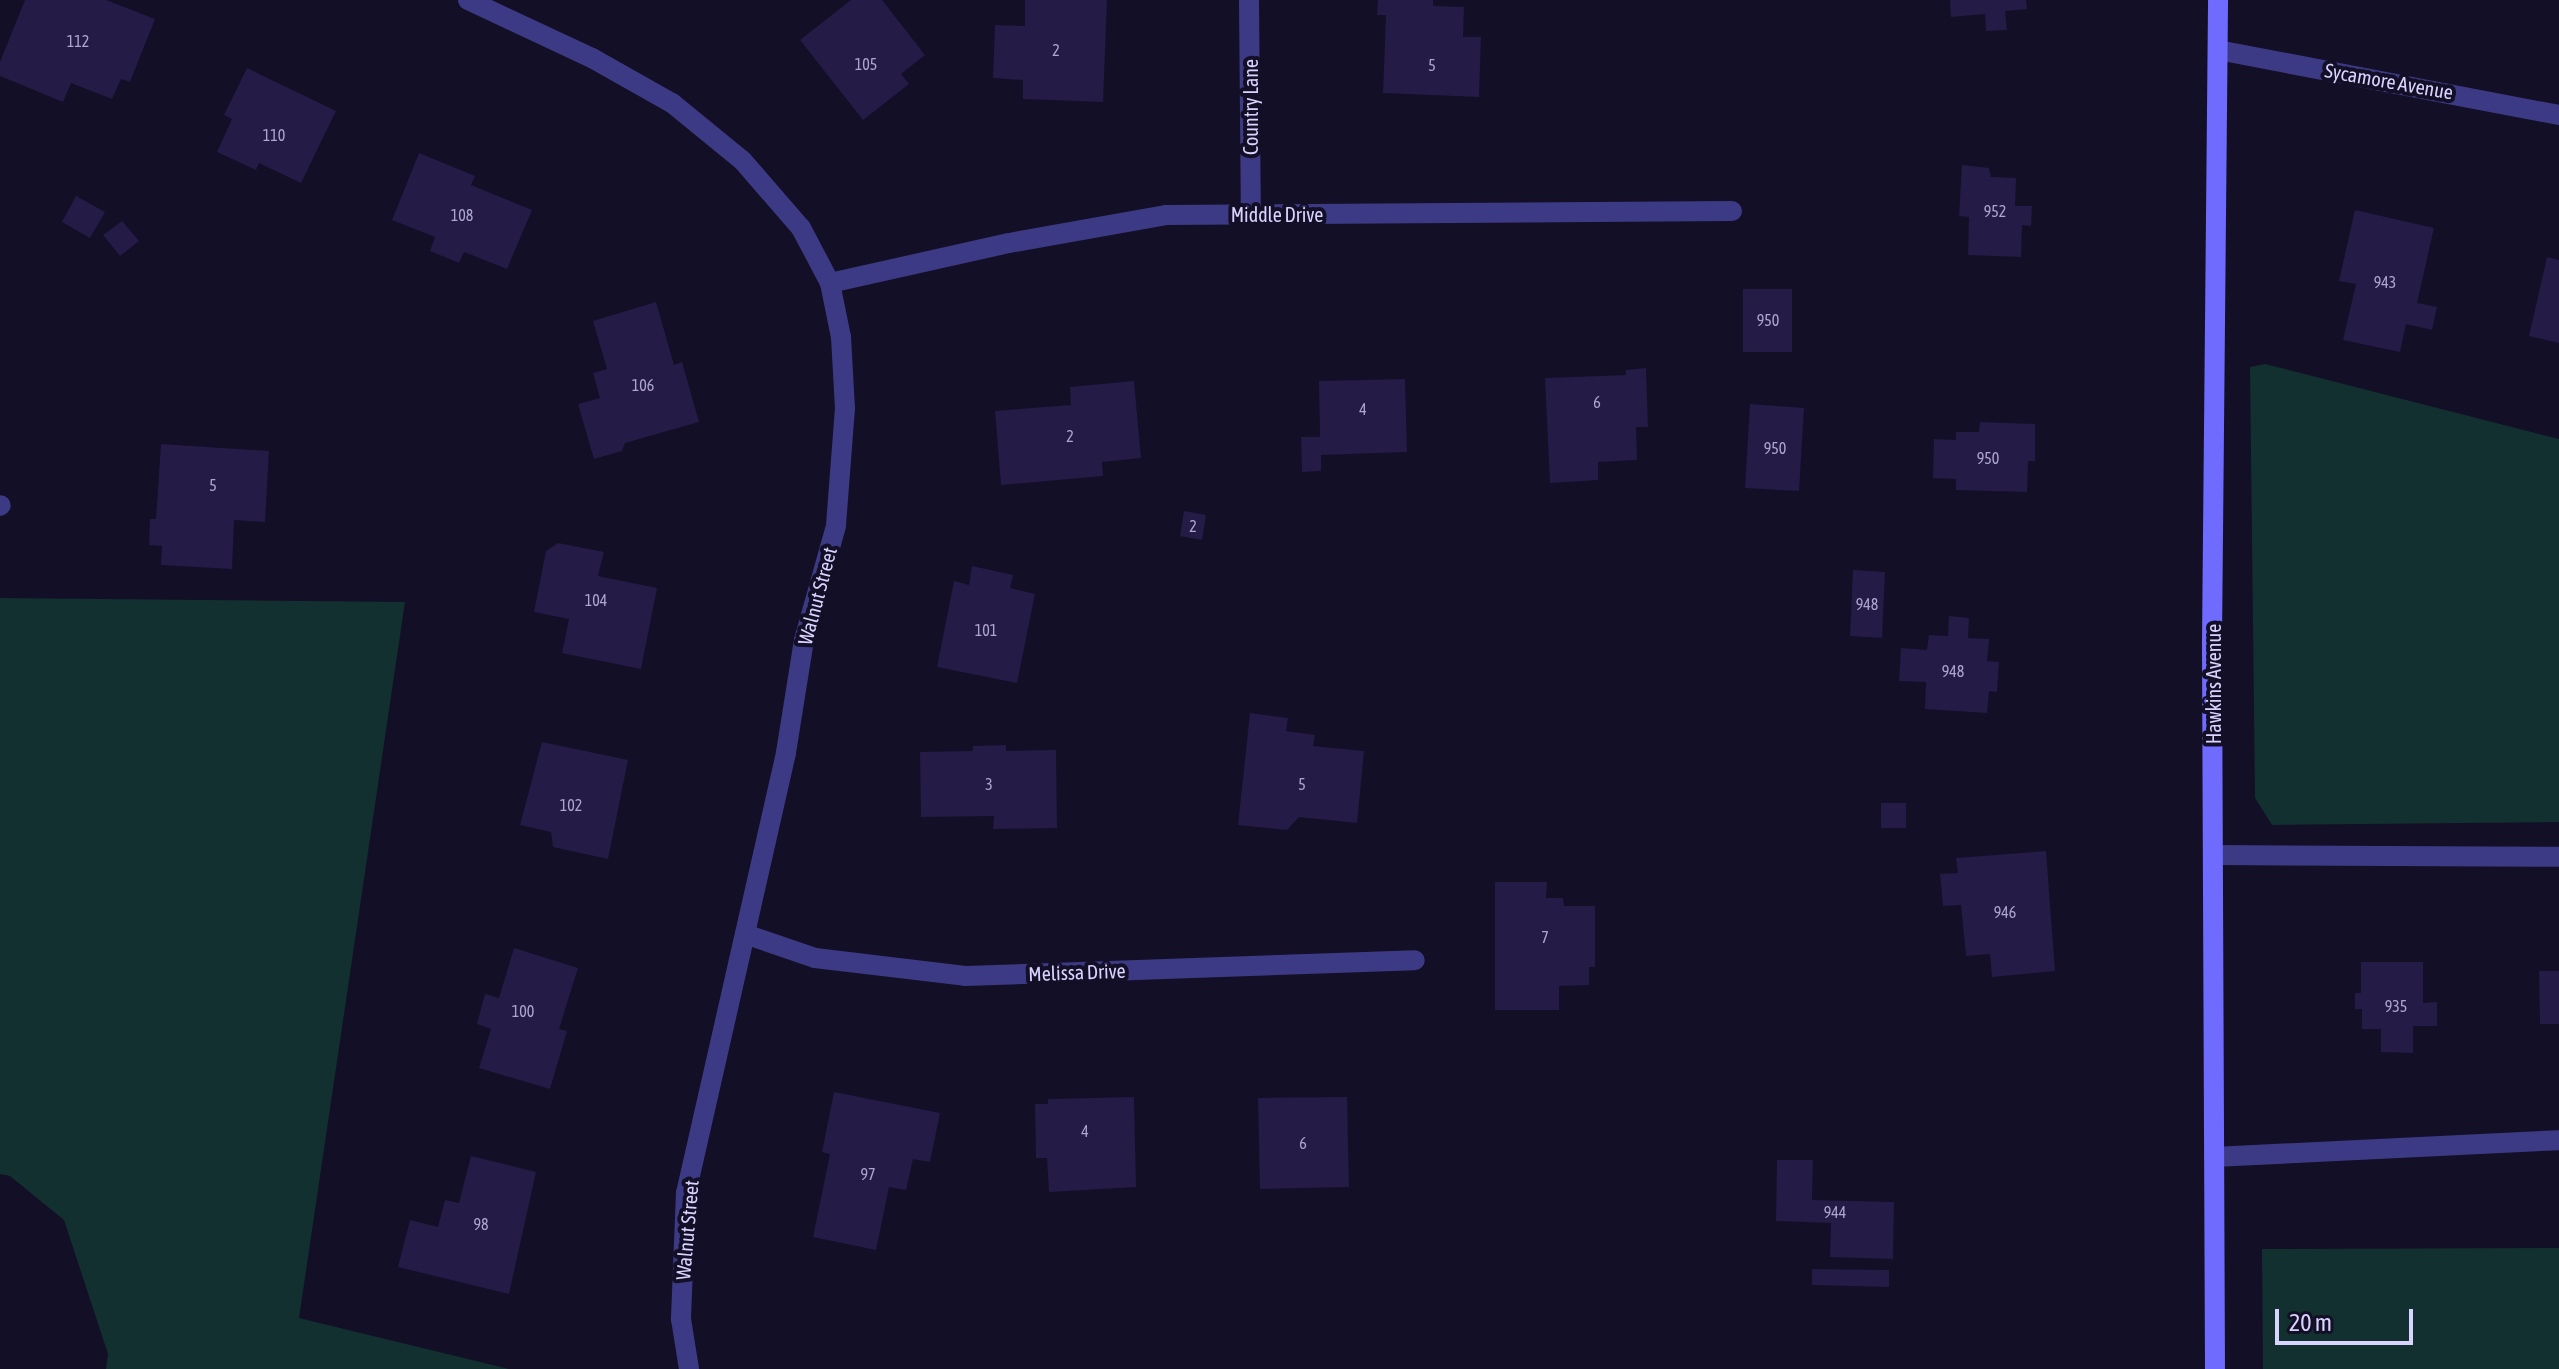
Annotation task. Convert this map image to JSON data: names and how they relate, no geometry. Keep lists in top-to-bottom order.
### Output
{
  "streets": {
    "street": [
      "Sycamore Avenue",
      "Country Lane",
      "Middle Drive",
      "Walnut Street",
      "Hawkins Avenue",
      "Melissa Drive"
    ]
  },
  "crossings": [
    ["Sycamore Avenue", "Hawkins Avenue"],
    ["Country Lane", "Middle Drive"],
    ["Middle Drive", "Walnut Street"],
    ["Walnut Street", "Melissa Drive"]
  ],
  "house_numbers": [
    "112",
    "2",
    "105",
    "5",
    "110",
    "952",
    "108",
    "943",
    "950",
    "106",
    "6",
    "4",
    "2",
    "950",
    "950",
    "5",
    "2",
    "104",
    "948",
    "101",
    "948",
    "3",
    "5",
    "102",
    "946",
    "7",
    "935",
    "100",
    "4",
    "6",
    "97",
    "944",
    "98"
  ],
  "scale_bar": "20 m"
}
